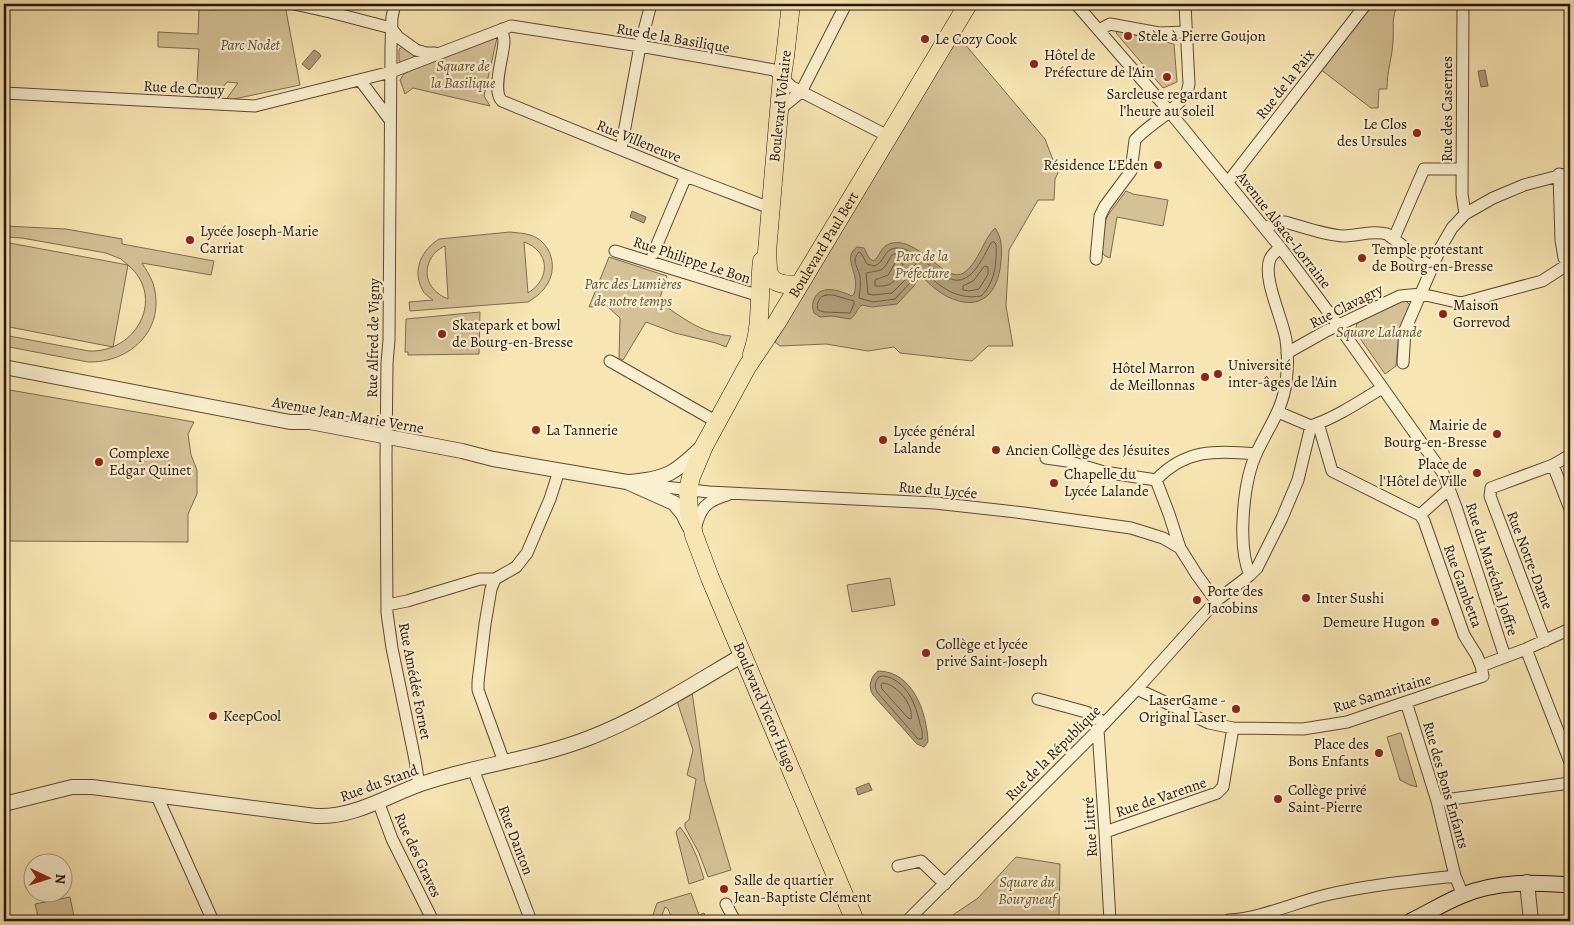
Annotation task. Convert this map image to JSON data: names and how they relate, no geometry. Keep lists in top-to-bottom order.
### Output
{
  "streets": {
    "main road": ["Boulevard Voltaire", "Boulevard Paul Bert", "Boulevard Victor Hugo"],
    "street": [
      "Rue de la Basilique",
      "Rue de la Paix",
      "Rue de Crouy",
      "Rue des Casernes",
      "Rue Villeneuve",
      "Avenue Alsace-Lorraine",
      "Rue Philippe Le Bon",
      "Rue Clavagry",
      "Rue Alfred de Vigny",
      "Avenue Jean-Marie Verne",
      "Rue du Lycée",
      "Rue Notre-Dame",
      "Rue du Maréchal Joffre",
      "Rue Gambetta",
      "Rue Amédée Fornet",
      "Rue Samaritaine",
      "Rue de la République",
      "Rue du Stand",
      "Rue des Bons Enfants",
      "Rue de Varenne",
      "Rue Littré",
      "Rue Danton",
      "Rue des Graves"
    ]
  },
  "crossings": [
    ["Rue de la Basilique", "Rue de Crouy"],
    ["Rue de la Basilique", "Boulevard Voltaire"],
    ["Rue de la Basilique", "Rue Villeneuve"],
    ["Rue de la Basilique", "Boulevard Paul Bert"],
    ["Rue de la Basilique", "Rue Alfred de Vigny"],
    ["Rue de la Paix", "Avenue Alsace-Lorraine"],
    ["Rue de Crouy", "Rue Alfred de Vigny"],
    ["Boulevard Voltaire", "Rue Villeneuve"],
    ["Boulevard Voltaire", "Boulevard Paul Bert"],
    ["Boulevard Voltaire", "Rue Philippe Le Bon"],
    ["Avenue Alsace-Lorraine", "Rue Clavagry"],
    ["Avenue Alsace-Lorraine", "Rue du Maréchal Joffre"],
    ["Boulevard Paul Bert", "Avenue Jean-Marie Verne"],
    ["Boulevard Paul Bert", "Rue du Lycée"],
    ["Boulevard Paul Bert", "Boulevard Victor Hugo"],
    ["Rue Alfred de Vigny", "Avenue Jean-Marie Verne"],
    ["Rue Alfred de Vigny", "Rue Amédée Fornet"],
    ["Avenue Jean-Marie Verne", "Rue du Lycée"],
    ["Avenue Jean-Marie Verne", "Boulevard Victor Hugo"],
    ["Rue du Lycée", "Boulevard Victor Hugo"],
    ["Rue Gambetta", "Rue Samaritaine"],
    ["Rue Amédée Fornet", "Rue du Stand"],
    ["Rue Samaritaine", "Rue de la République"],
    ["Rue Samaritaine", "Rue des Bons Enfants"],
    ["Rue Samaritaine", "Rue de Varenne"],
    ["Boulevard Victor Hugo", "Rue du Stand"],
    ["Rue de la République", "Rue Littré"],
    ["Rue du Stand", "Rue Danton"],
    ["Rue du Stand", "Rue des Graves"],
    ["Rue de Varenne", "Rue Littré"]
  ],
  "parks": [
    "Parc Nodet",
    "Square de la Basilique",
    "Parc de la Préfecture",
    "Parc des Lumières de notre temps",
    "Square Lalande",
    "Square du Bourgneuf"
  ],
  "places": [
    "Stèle à Pierre Goujon",
    "Le Cozy Cook",
    "Hôtel de Préfecture de l'Ain",
    "Sarcleuse regardant l’heure au soleil",
    "Le Clos des Ursules",
    "Résidence L'Eden",
    "Lycée Joseph-Marie Carriat",
    "Temple protestant de Bourg-en-Bresse",
    "Maison Gorrevod",
    "Skatepark et bowl de Bourg-en-Bresse",
    "Université inter-âges de l'Ain",
    "Hôtel Marron de Meillonnas",
    "La Tannerie",
    "Mairie de Bourg-en-Bresse",
    "Lycée général Lalande",
    "Ancien Collège des Jésuites",
    "Complexe Edgar Quinet",
    "Place de l'Hôtel de Ville",
    "Chapelle du Lycée Lalande",
    "Inter Sushi",
    "Porte des Jacobins",
    "Demeure Hugon",
    "Collège et lycée privé Saint-Joseph",
    "LaserGame - Original Laser",
    "KeepCool",
    "Place des Bons Enfants",
    "Collège privé Saint-Pierre",
    "Salle de quartier Jean-Baptiste Clément"
  ],
  "north": "right"
}
